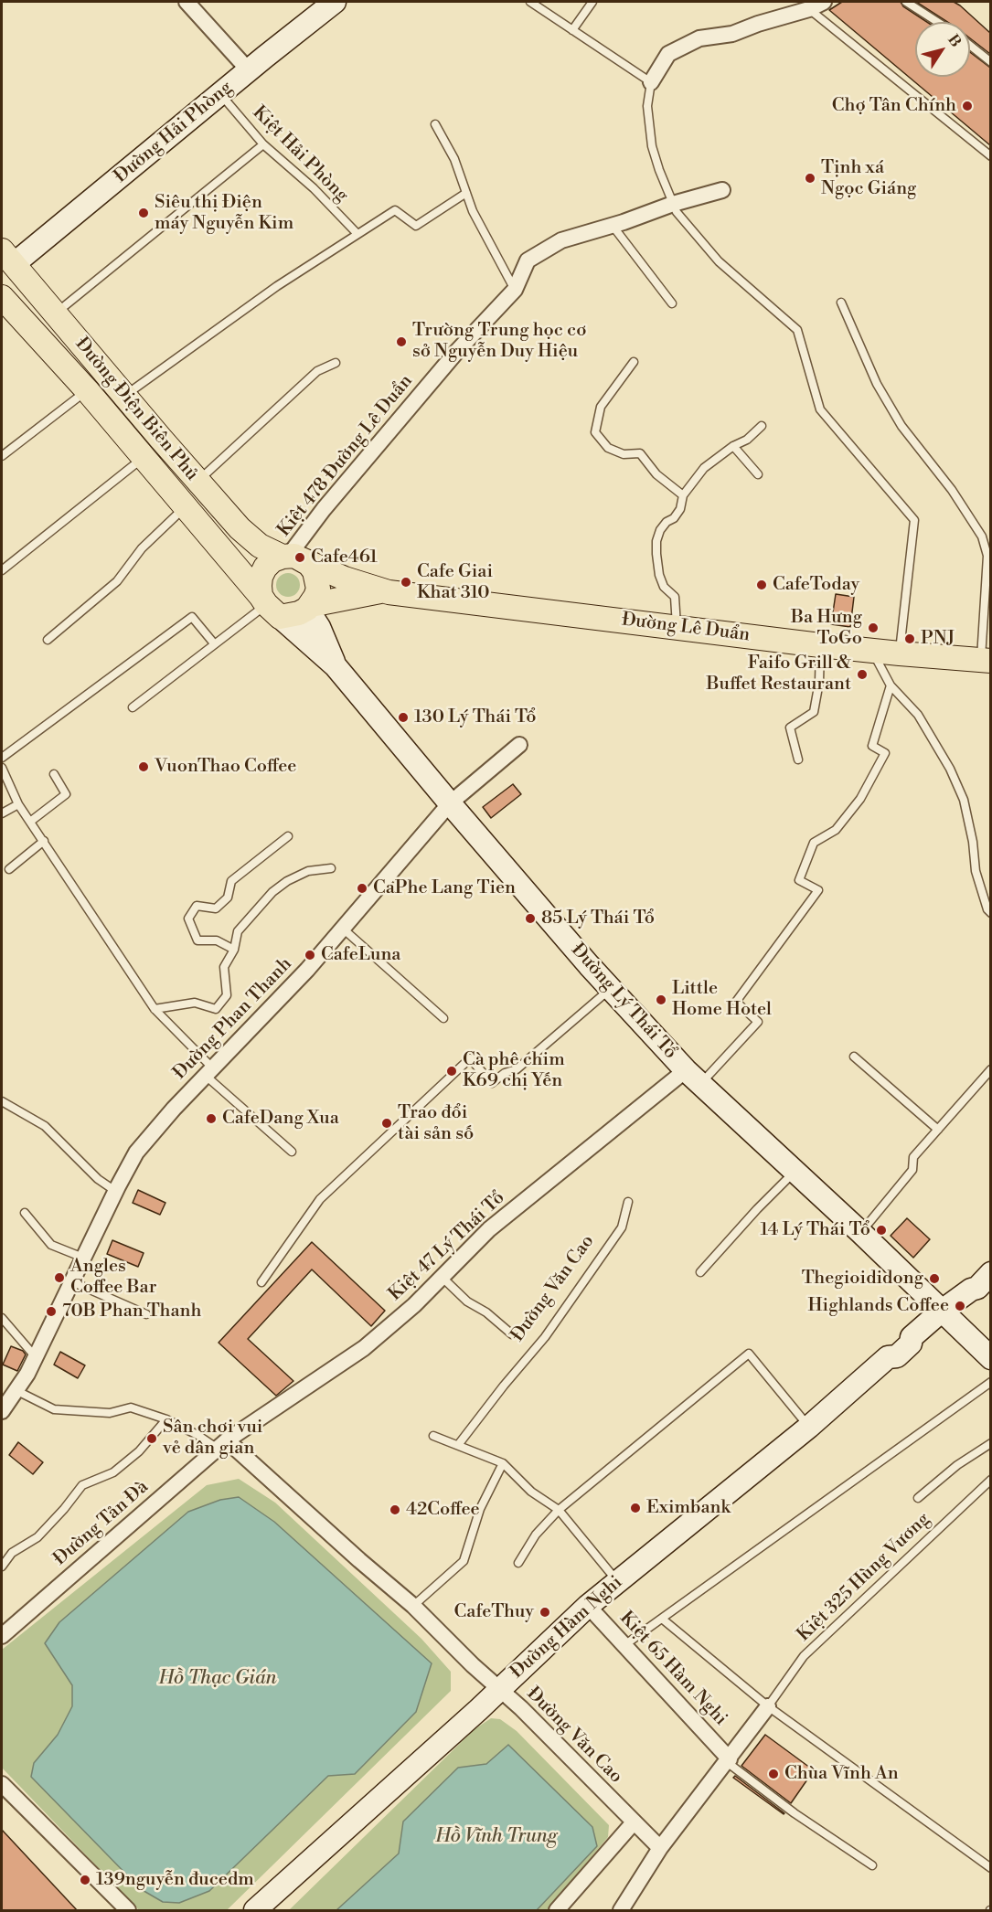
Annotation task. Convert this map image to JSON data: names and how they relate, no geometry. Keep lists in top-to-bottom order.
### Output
{
  "streets": {
    "main road": ["Đường Điện Biên Phủ", "Đường Lê Duẩn"],
    "street": [
      "Đường Hải Phòng",
      "Kiệt 478 Đường Lê Duẩn",
      "Đường Lý Thái Tổ",
      "Đường Phan Thanh",
      "Kiệt 47 Lý Thái Tổ",
      "Đường Văn Cao",
      "Đường Tản Đà",
      "Đường Hàm Nghi",
      "Kiệt 65 Hàm Nghi"
    ],
    "lane": ["Kiệt Hải Phòng", "Kiệt 325 Hùng Vương"]
  },
  "crossings": [
    ["Đường Hải Phòng", "Kiệt Hải Phòng"],
    ["Đường Hải Phòng", "Đường Điện Biên Phủ"],
    ["Đường Điện Biên Phủ", "Kiệt 478 Đường Lê Duẩn"],
    ["Đường Điện Biên Phủ", "Đường Lê Duẩn"],
    ["Đường Điện Biên Phủ", "Đường Lý Thái Tổ"],
    ["Kiệt 478 Đường Lê Duẩn", "Đường Lê Duẩn"],
    ["Kiệt 478 Đường Lê Duẩn", "Đường Lý Thái Tổ"],
    ["Đường Lê Duẩn", "Đường Lý Thái Tổ"],
    ["Đường Lý Thái Tổ", "Đường Phan Thanh"],
    ["Đường Lý Thái Tổ", "Kiệt 47 Lý Thái Tổ"],
    ["Đường Lý Thái Tổ", "Đường Hàm Nghi"],
    ["Kiệt 47 Lý Thái Tổ", "Đường Văn Cao"],
    ["Kiệt 47 Lý Thái Tổ", "Đường Tản Đà"],
    ["Đường Văn Cao", "Đường Tản Đà"],
    ["Đường Văn Cao", "Đường Hàm Nghi"],
    ["Đường Hàm Nghi", "Kiệt 65 Hàm Nghi"]
  ],
  "water": ["Hồ Thạc Gián", "Hồ Vĩnh Trung"],
  "places": [
    "Chợ Tân Chính",
    "Tịnh xá Ngọc Giáng",
    "Siêu thị Điện máy Nguyễn Kim",
    "Trường Trung học cơ sở Nguyễn Duy Hiệu",
    "Cafe461",
    "Cafe Giai Khat 310",
    "CafeToday",
    "Ba Hưng ToGo",
    "PNJ",
    "Faifo Grill & Buffet Restaurant",
    "130 Lý Thái Tổ",
    "VuonThao Coffee",
    "CaPhe Lang Tien",
    "85 Lý Thái Tổ",
    "CafeLuna",
    "Little Home Hotel",
    "Cà phê chim K69 chị Yến",
    "CafeDang Xua",
    "Trao đổi tài sản số",
    "14 Lý Thái Tổ",
    "Angles Coffee Bar",
    "Thegioididong",
    "Highlands Coffee",
    "70B Phan Thanh",
    "Sân chơi vui vẻ dân gian",
    "Eximbank",
    "42Coffee",
    "CafeThuy",
    "Chùa Vĩnh An",
    "139nguyễn đucedm"
  ],
  "north": "top right"
}
